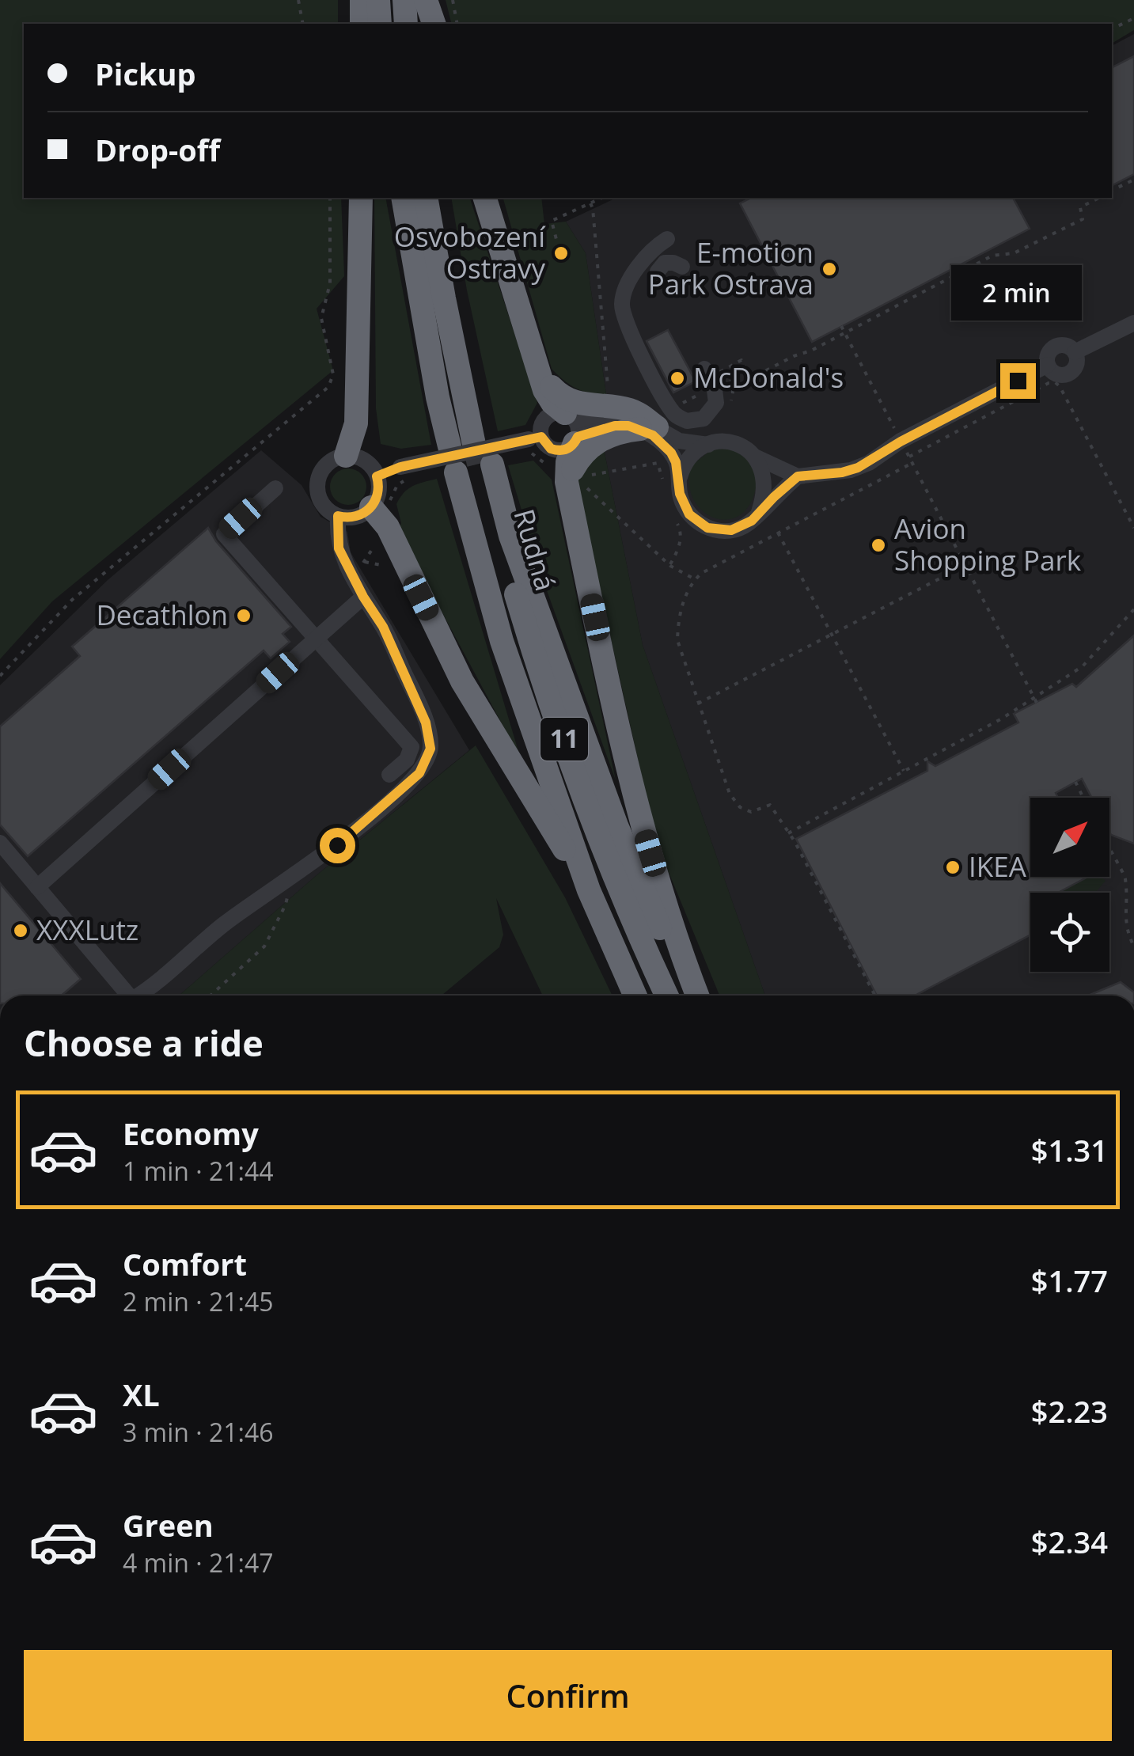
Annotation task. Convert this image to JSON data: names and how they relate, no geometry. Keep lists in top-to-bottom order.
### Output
{
  "streets": {
    "highway": ["Rudná", "11"]
  },
  "places": [
    "Osvobození Ostravy",
    "E-motion Park Ostrava",
    "McDonald's",
    "Avion Shopping Park",
    "Decathlon",
    "IKEA",
    "XXXLutz"
  ],
  "north": "top right",
  "page": {
    "banner": ["Pickup", "Drop-off"],
    "bubble": "2 min",
    "heading": "Choose a ride",
    "list": [
      {
        "name": "Economy",
        "note": "1 min · 21:44",
        "value": "$1.31"
      },
      {
        "name": "Comfort",
        "note": "2 min · 21:45",
        "value": "$1.77"
      },
      {
        "name": "XL",
        "note": "3 min · 21:46",
        "value": "$2.23"
      },
      {
        "name": "Green",
        "note": "4 min · 21:47",
        "value": "$2.34"
      }
    ],
    "buttons": "Confirm"
  }
}
